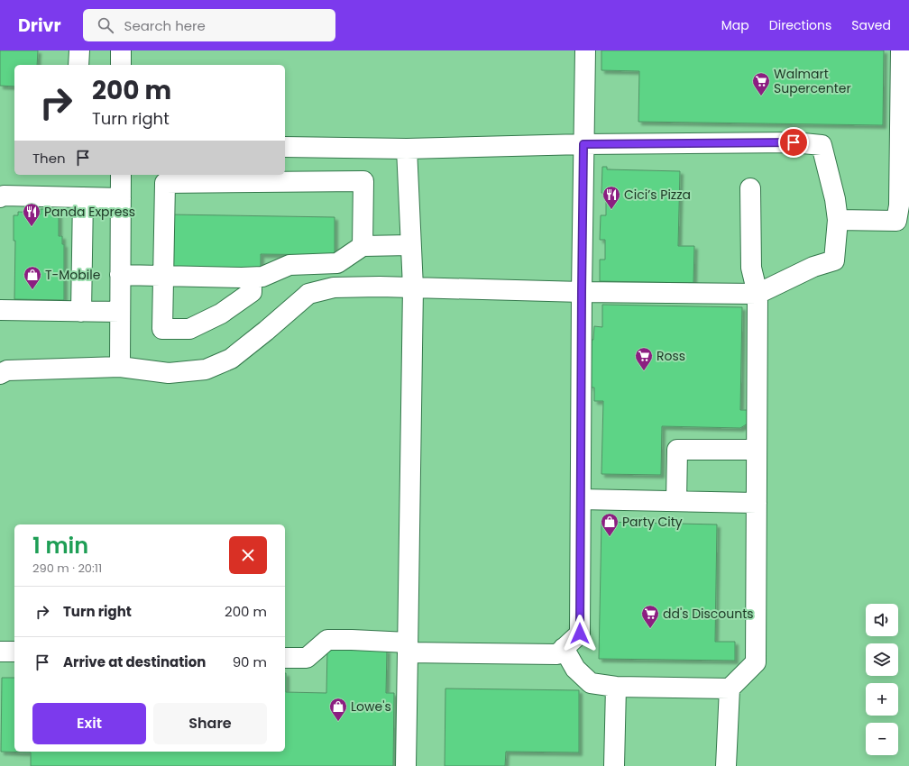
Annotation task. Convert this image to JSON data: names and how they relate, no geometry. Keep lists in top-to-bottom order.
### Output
{
  "places": {
    "supermarket": ["Walmart Supercenter", "Ross", "dd's Discounts"],
    "restaurant": ["Cici’s Pizza", "Panda Express"],
    "shop": ["T-Mobile", "Party City", "Lowe's"]
  },
  "page": {
    "header": "Drivr",
    "search": "Search here",
    "nav": ["Map", "Directions", "Saved"],
    "turn": ["200 m", "Turn right"],
    "then": "Then",
    "heading": ["1 min", "290 m · 20:11"],
    "list": [
      {
        "name": "Turn right",
        "value": "200 m"
      },
      {
        "name": "Arrive at destination",
        "value": "90 m"
      }
    ],
    "map_buttons": ["+", "−"],
    "buttons": ["Exit", "Share"]
  }
}
